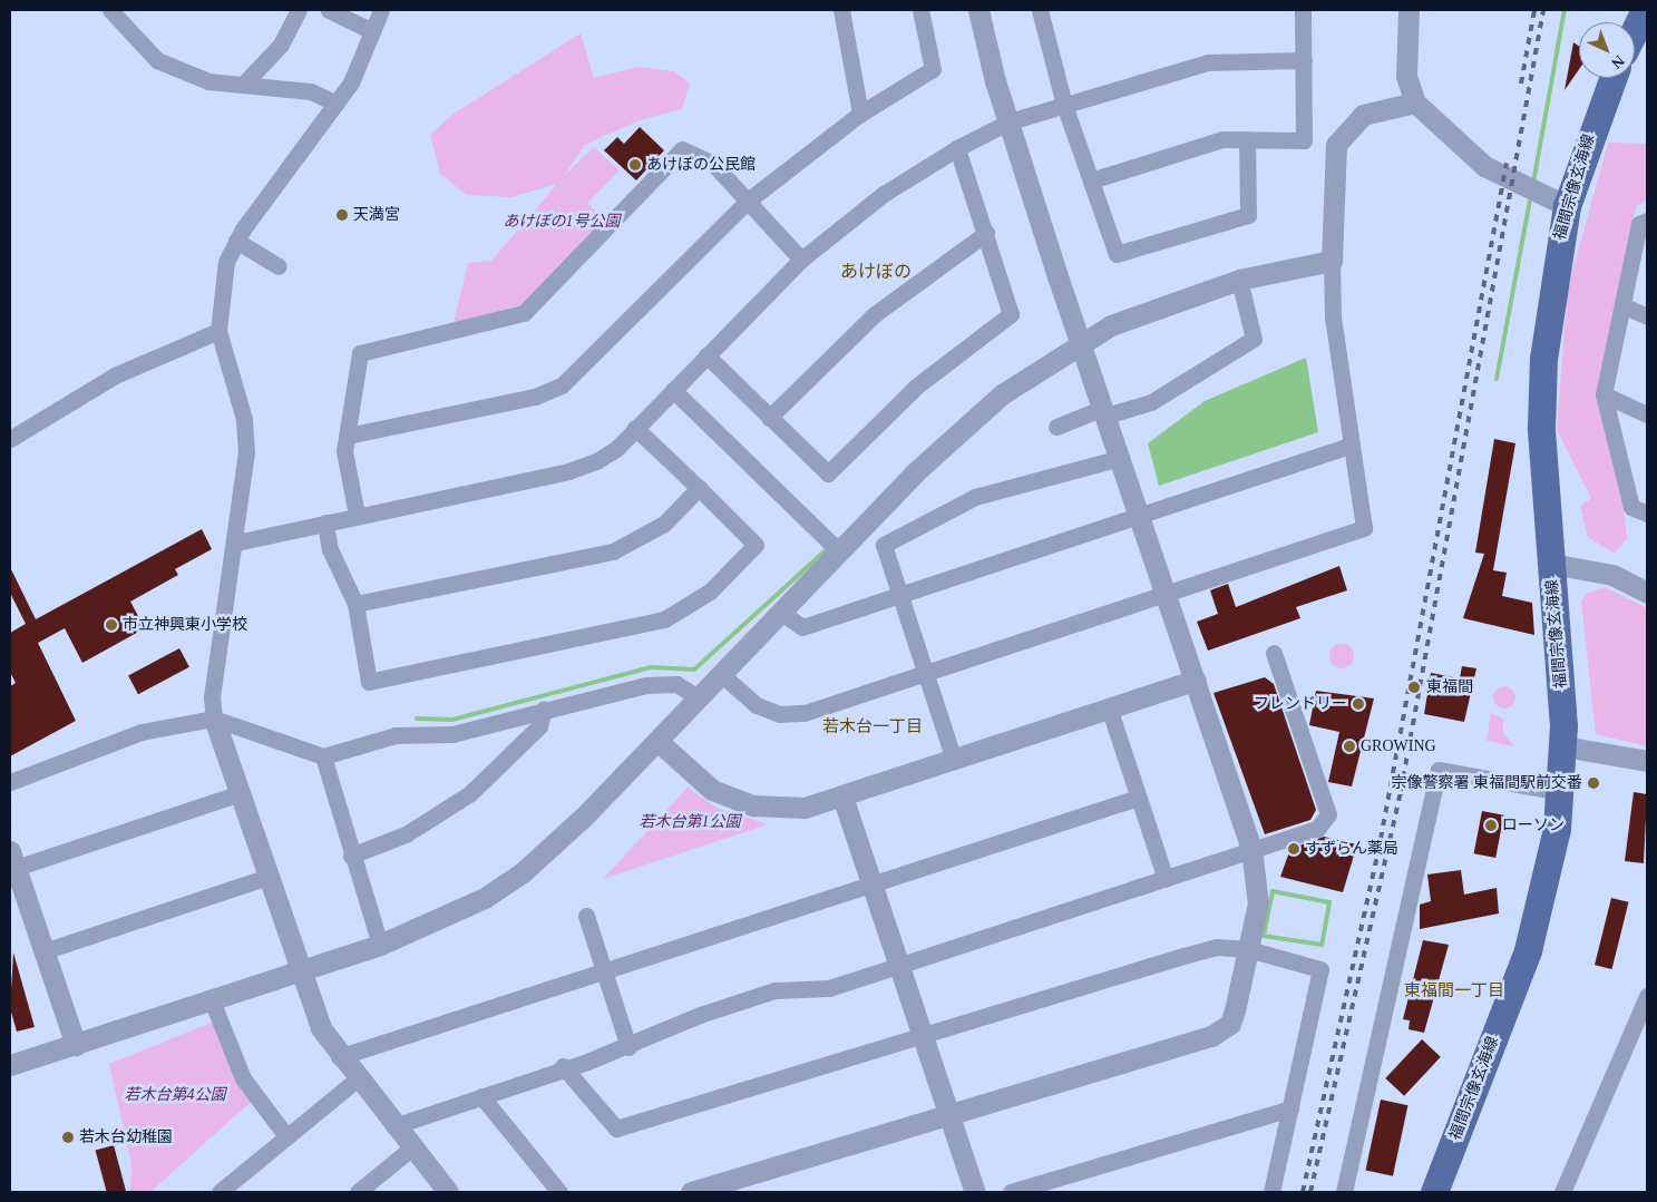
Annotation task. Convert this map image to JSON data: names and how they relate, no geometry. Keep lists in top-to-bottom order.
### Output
{
  "streets": {
    "main road": ["福間宗像玄海線"]
  },
  "districts": ["あけぼの", "若木台一丁目", "東福間一丁目"],
  "parks": ["あけぼの1号公園", "若木台第1公園", "若木台第4公園"],
  "places": [
    "あけぼの公民館",
    "天満宮",
    "市立神興東小学校",
    "東福間",
    "フレンドリー",
    "GROWING",
    "宗像警察署 東福間駅前交番",
    "ローソン",
    "すずらん薬局",
    "若木台幼稚園"
  ],
  "north": "bottom right"
}
